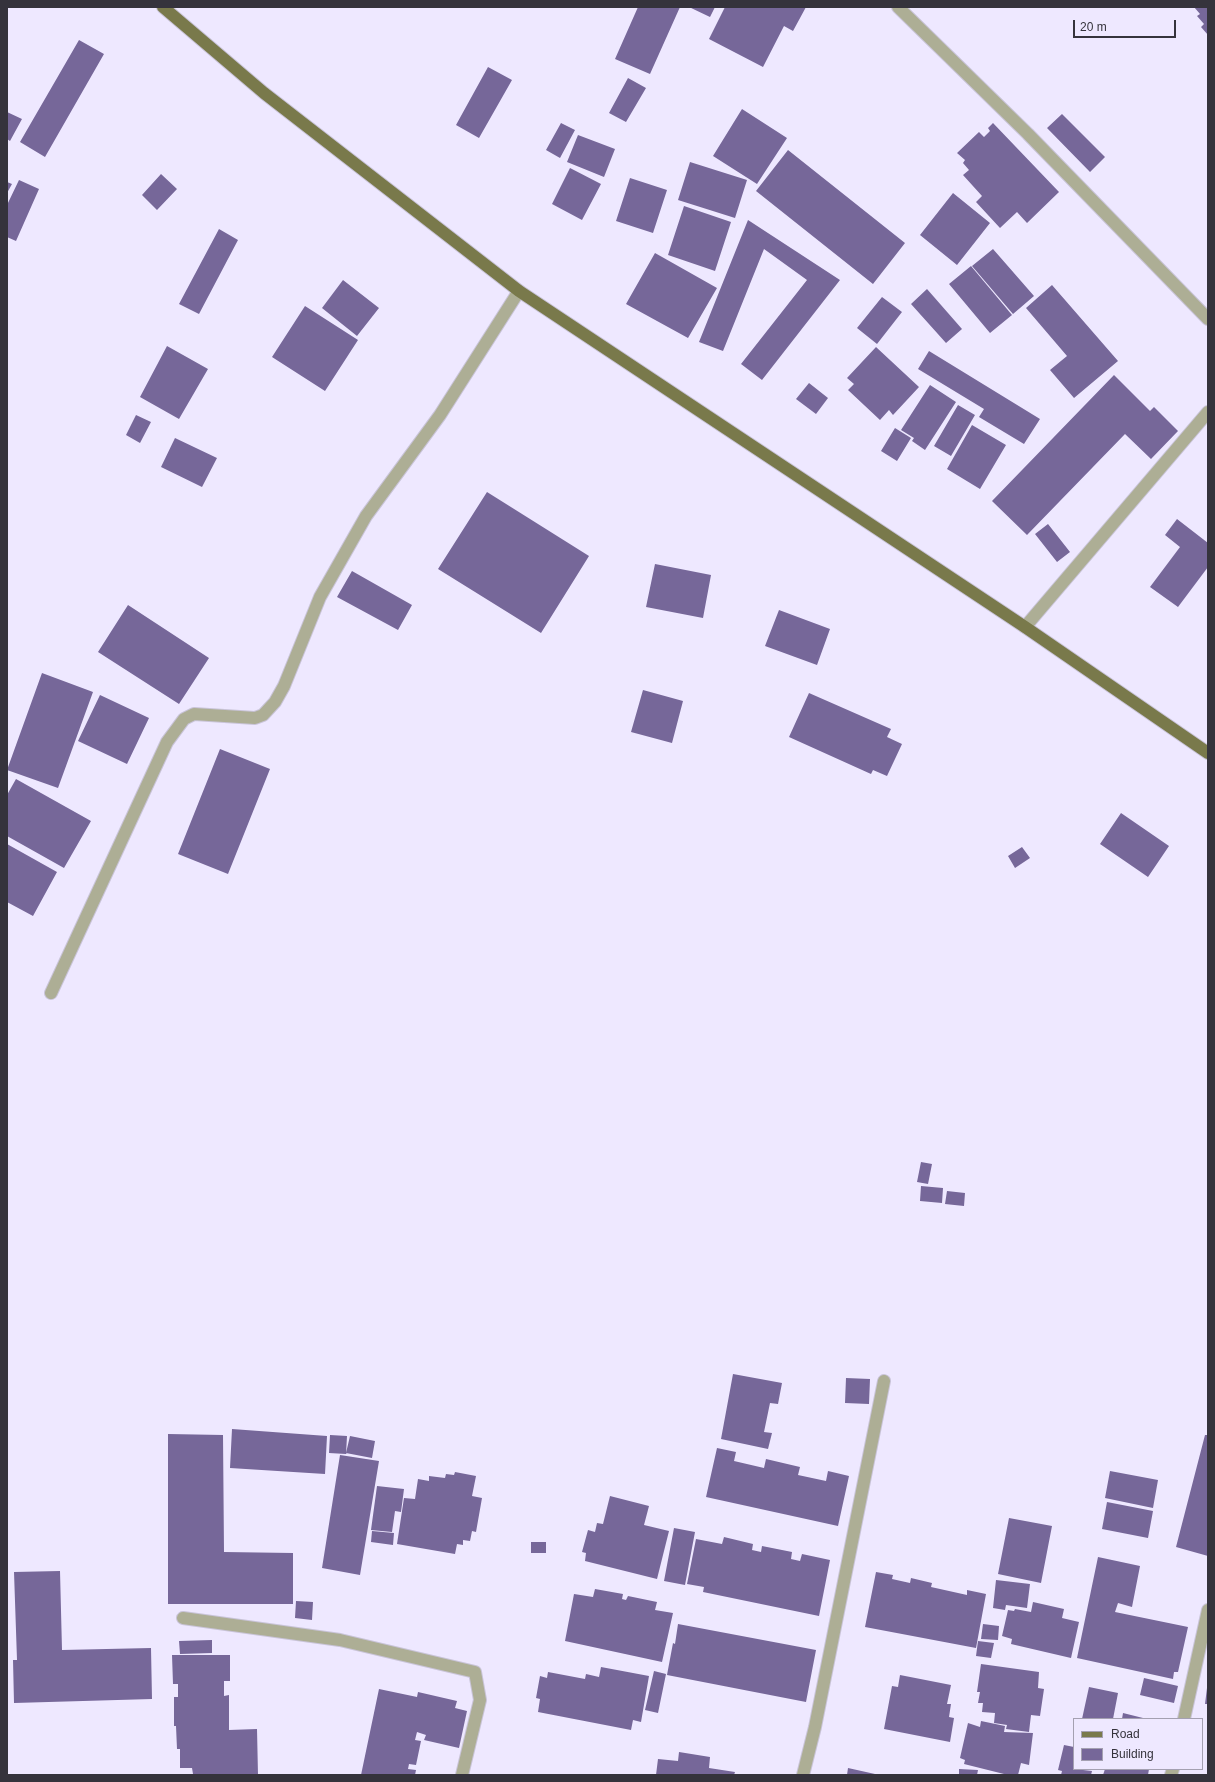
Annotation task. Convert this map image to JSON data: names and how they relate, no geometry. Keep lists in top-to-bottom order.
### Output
{
  "legend": ["Road", "Building"],
  "scale_bar": "20 m"
}
